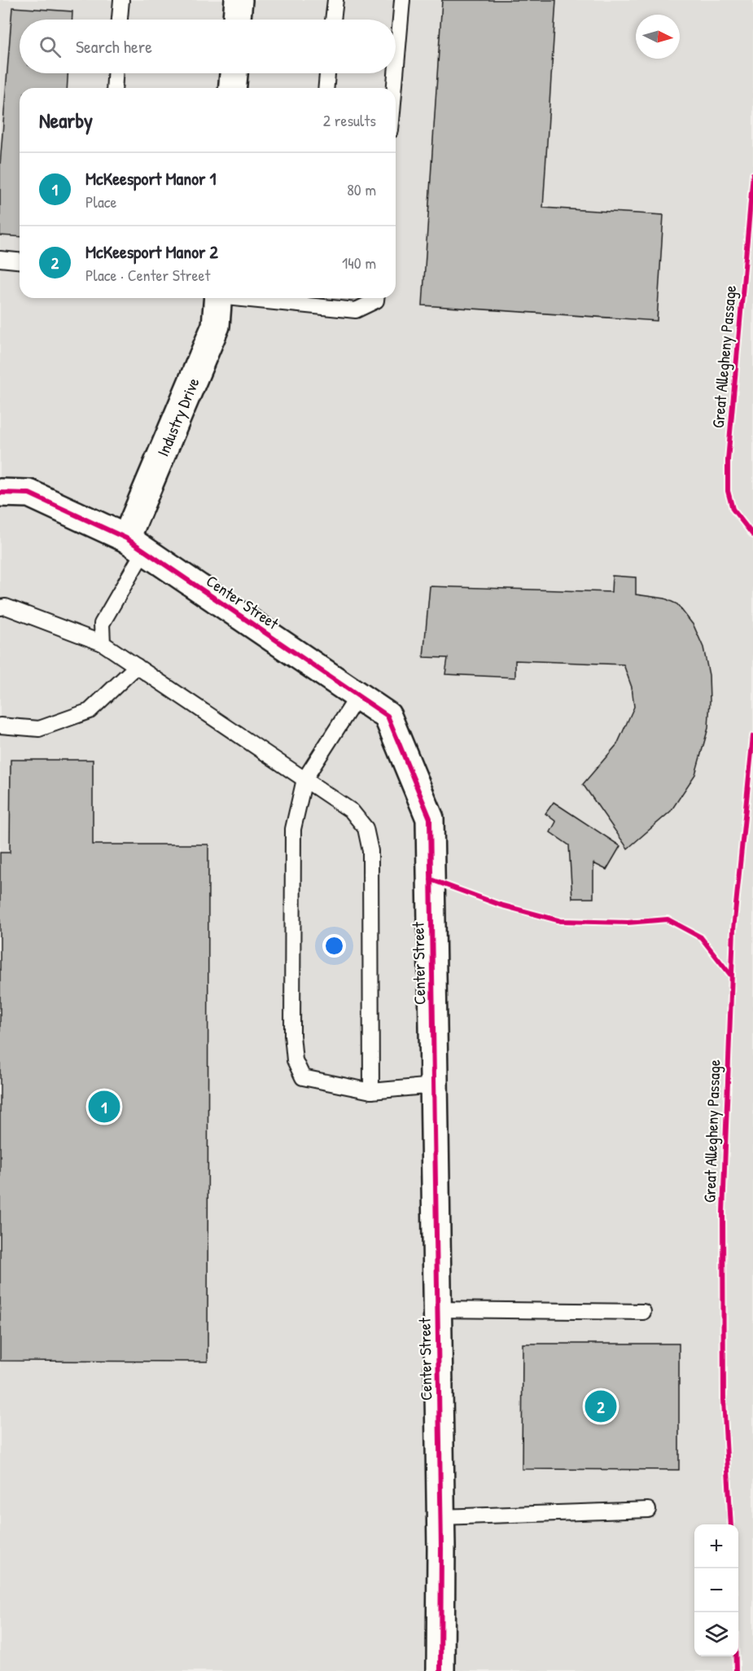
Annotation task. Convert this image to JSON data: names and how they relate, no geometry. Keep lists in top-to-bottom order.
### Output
{
  "streets": {
    "street": ["Industry Drive", "Center Street"],
    "cycle path": ["Great Allegheny Passage"]
  },
  "crossings": [
    ["Industry Drive", "Center Street"]
  ],
  "north": "right",
  "page": {
    "search": "Search here",
    "heading": ["Nearby", "2 results"],
    "list": [
      {
        "mark": "1",
        "name": "McKeesport Manor 1",
        "note": "Place",
        "value": "80 m"
      },
      {
        "mark": "2",
        "name": "McKeesport Manor 2",
        "note": "Place · Center Street",
        "value": "140 m"
      }
    ],
    "pins": ["1", "2"],
    "map_buttons": ["+", "−"]
  }
}
